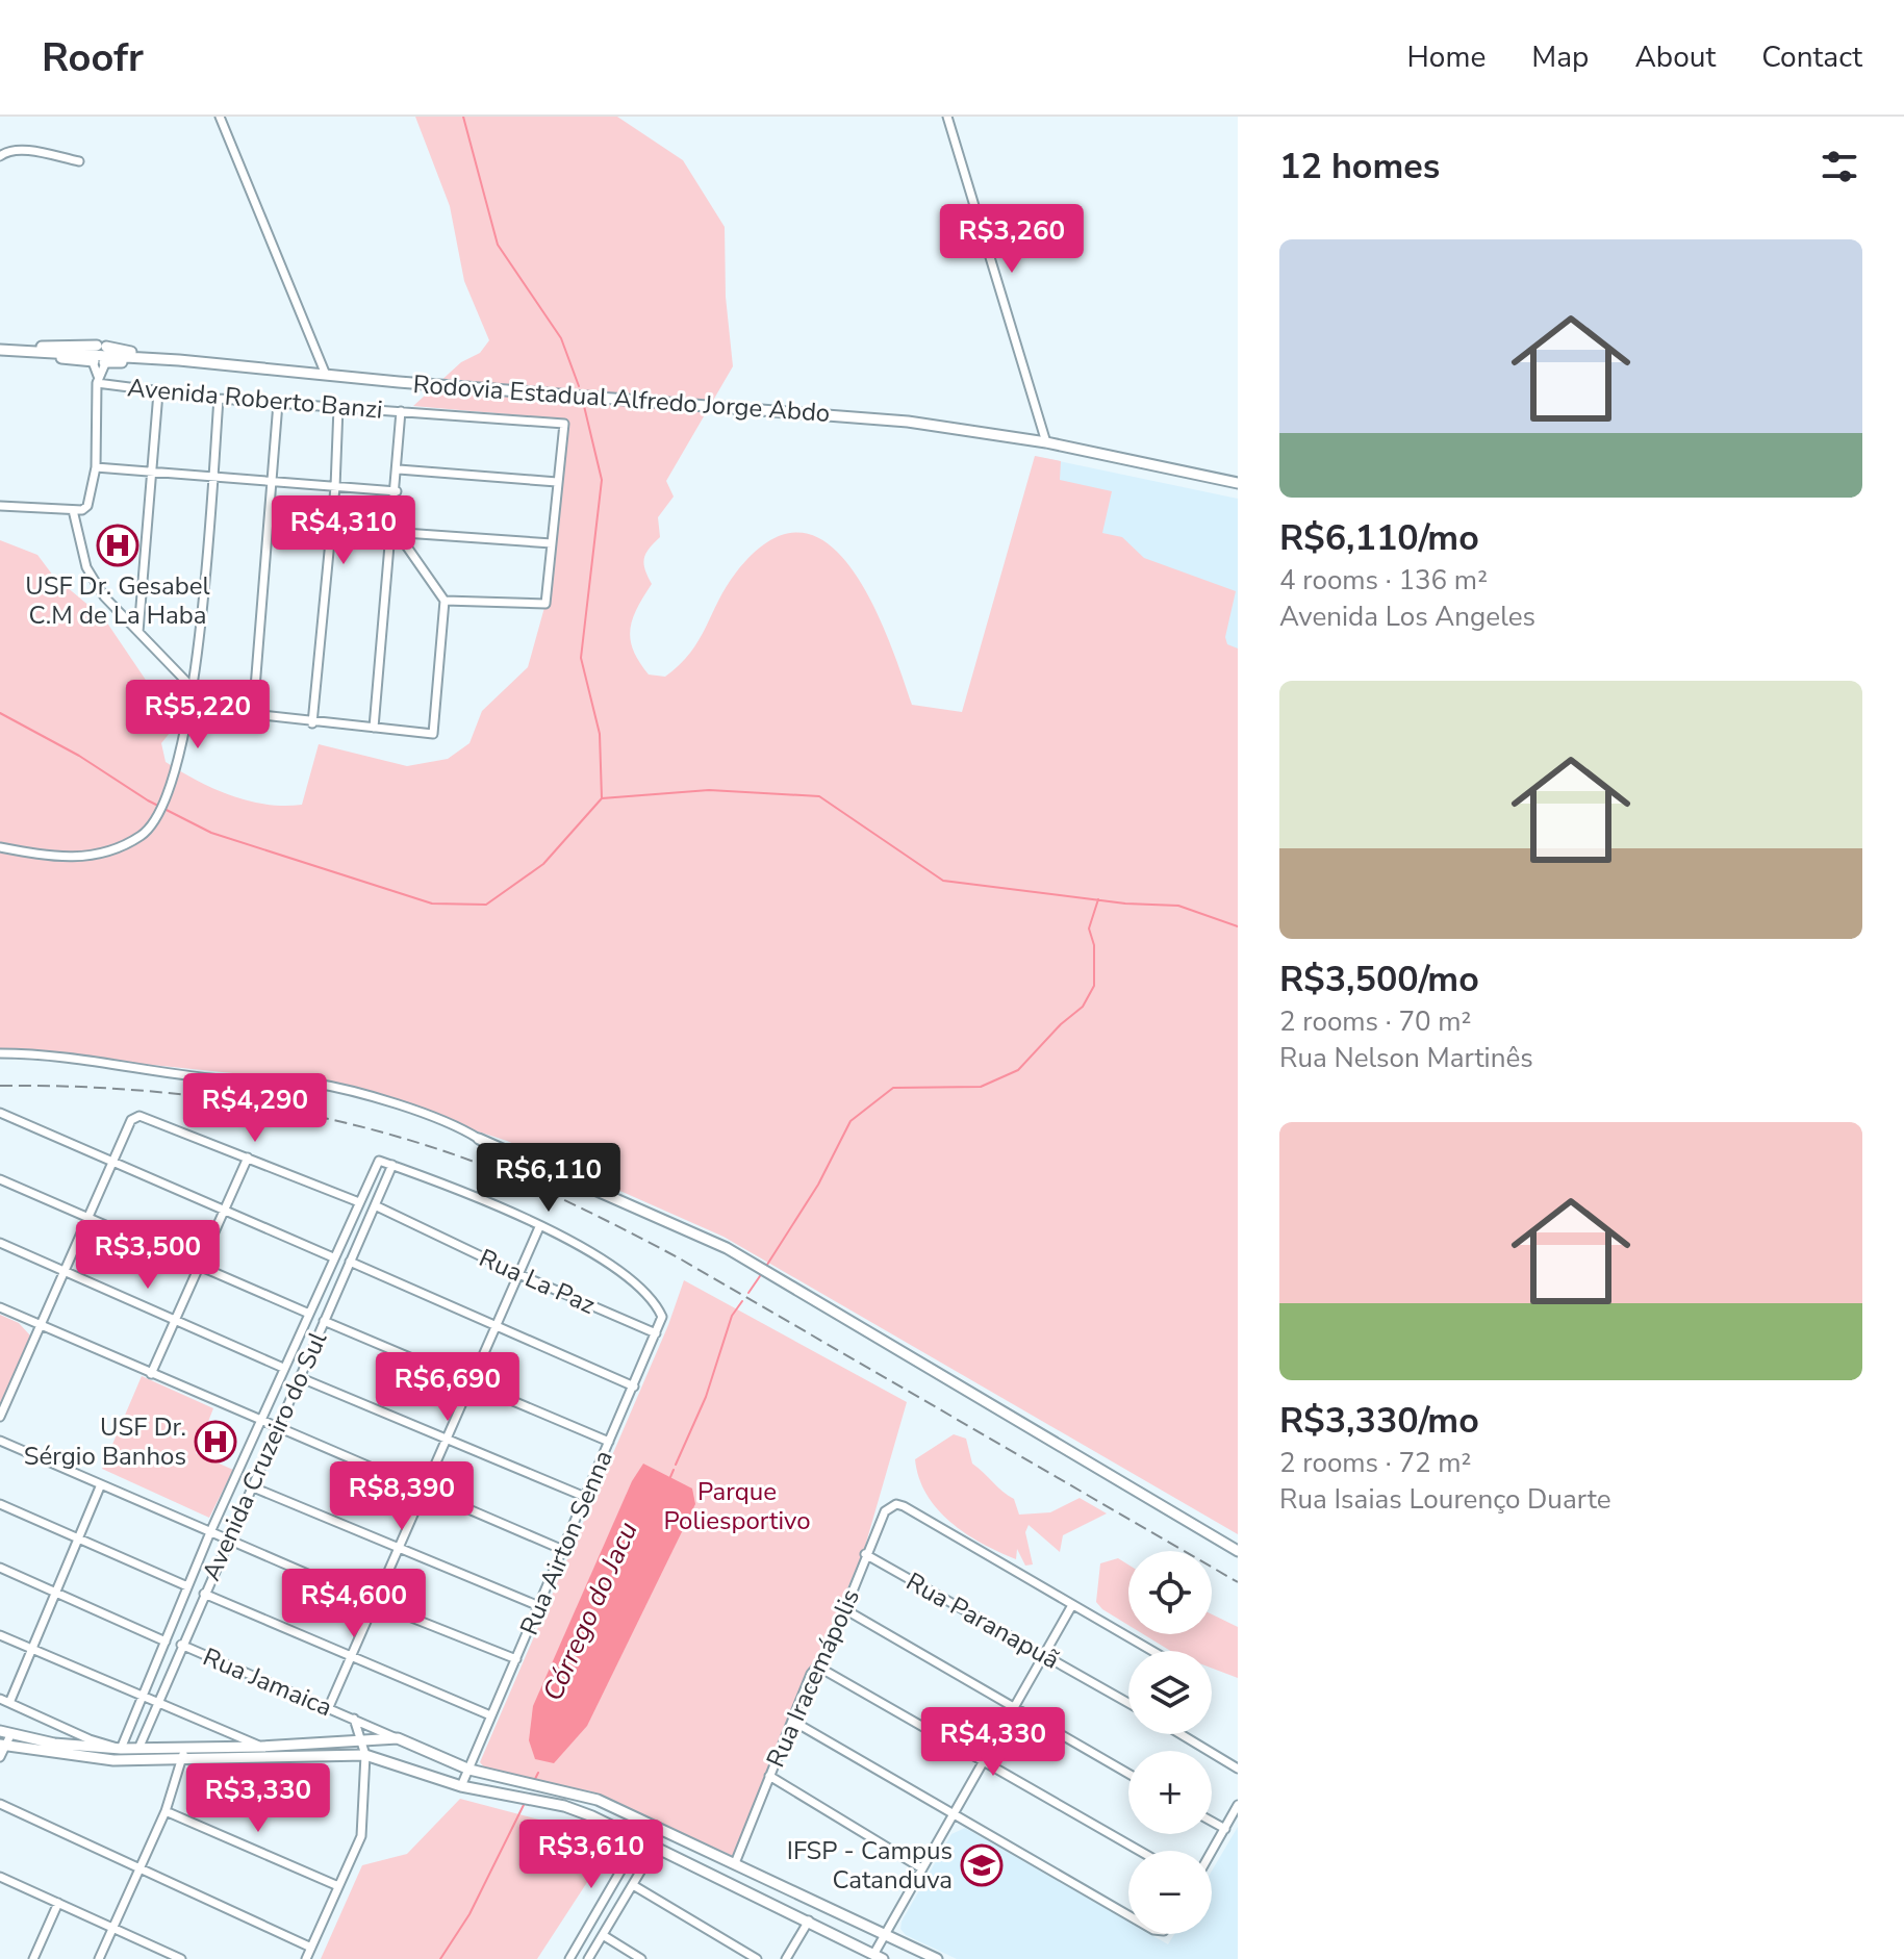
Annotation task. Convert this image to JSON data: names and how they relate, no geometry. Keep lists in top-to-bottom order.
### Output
{
  "streets": {
    "street": [
      "Avenida Roberto Banzi",
      "Rodovia Estadual Alfredo Jorge Abdo",
      "Rua La Paz",
      "Avenida Cruzeiro do Sul",
      "Rua Airton Senna",
      "Rua Paranapuã",
      "Rua Iracemápolis",
      "Rua Jamaica"
    ]
  },
  "crossings": [
    ["Rua La Paz", "Avenida Cruzeiro do Sul"],
    ["Rua La Paz", "Rua Airton Senna"],
    ["Avenida Cruzeiro do Sul", "Rua Jamaica"],
    ["Rua Paranapuã", "Rua Iracemápolis"]
  ],
  "water": ["Córrego do Jacu"],
  "parks": ["Parque Poliesportivo"],
  "places": {
    "hospital": ["USF Dr. Gesabel C.M de La Haba", "USF Dr. Sérgio Banhos"],
    "school or university": ["IFSP - Campus Catanduva"]
  },
  "page": {
    "header": "Roofr",
    "nav": [
      "Home",
      "Map",
      "About",
      "Contact"
    ],
    "heading": "12 homes",
    "price": [
      "R$3,260",
      "R$4,310",
      "R$5,220",
      "R$4,290",
      "R$6,110",
      "R$3,500",
      "R$6,690",
      "R$8,390",
      "R$4,600",
      "R$4,330",
      "R$3,330",
      "R$3,610"
    ],
    "list": [
      {
        "name": "R$6,110/mo",
        "note": "4 rooms · 136 m² · Avenida Los Angeles"
      },
      {
        "name": "R$3,500/mo",
        "note": "2 rooms · 70 m² · Rua Nelson Martinês"
      },
      {
        "name": "R$3,330/mo",
        "note": "2 rooms · 72 m² · Rua Isaias Lourenço Duarte"
      }
    ],
    "map_buttons": ["+", "−"]
  }
}
